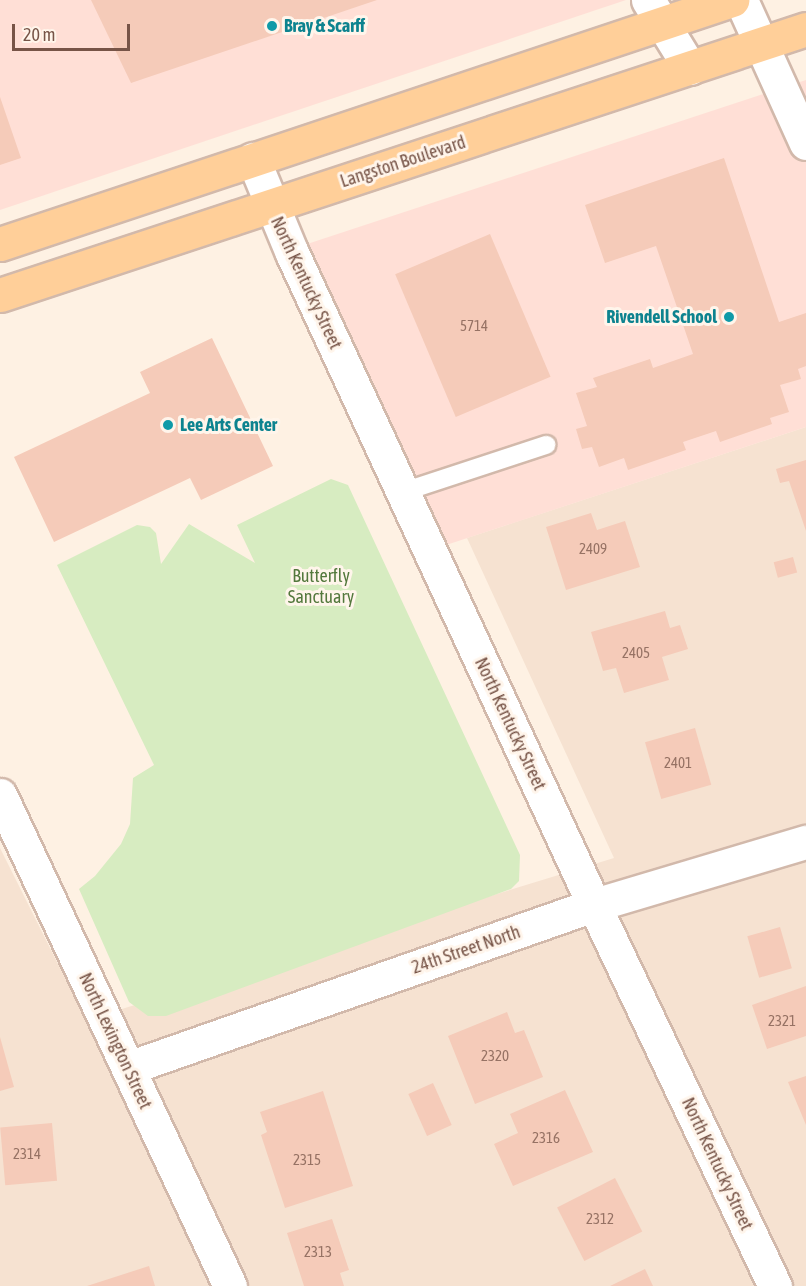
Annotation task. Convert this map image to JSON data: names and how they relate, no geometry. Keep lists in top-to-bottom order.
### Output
{
  "streets": {
    "main road": ["Langston Boulevard"],
    "street": ["North Kentucky Street", "24th Street North", "North Lexington Street"]
  },
  "crossings": [
    ["Langston Boulevard", "North Kentucky Street"],
    ["North Kentucky Street", "24th Street North"],
    ["24th Street North", "North Lexington Street"]
  ],
  "parks": ["Butterfly Sanctuary"],
  "places": ["Bray & Scarff", "Rivendell School", "Lee Arts Center"],
  "house_numbers": [
    "5714",
    "2409",
    "2405",
    "2401",
    "2321",
    "2320",
    "2316",
    "2314",
    "2315",
    "2312",
    "2313"
  ],
  "scale_bar": "20 m"
}
